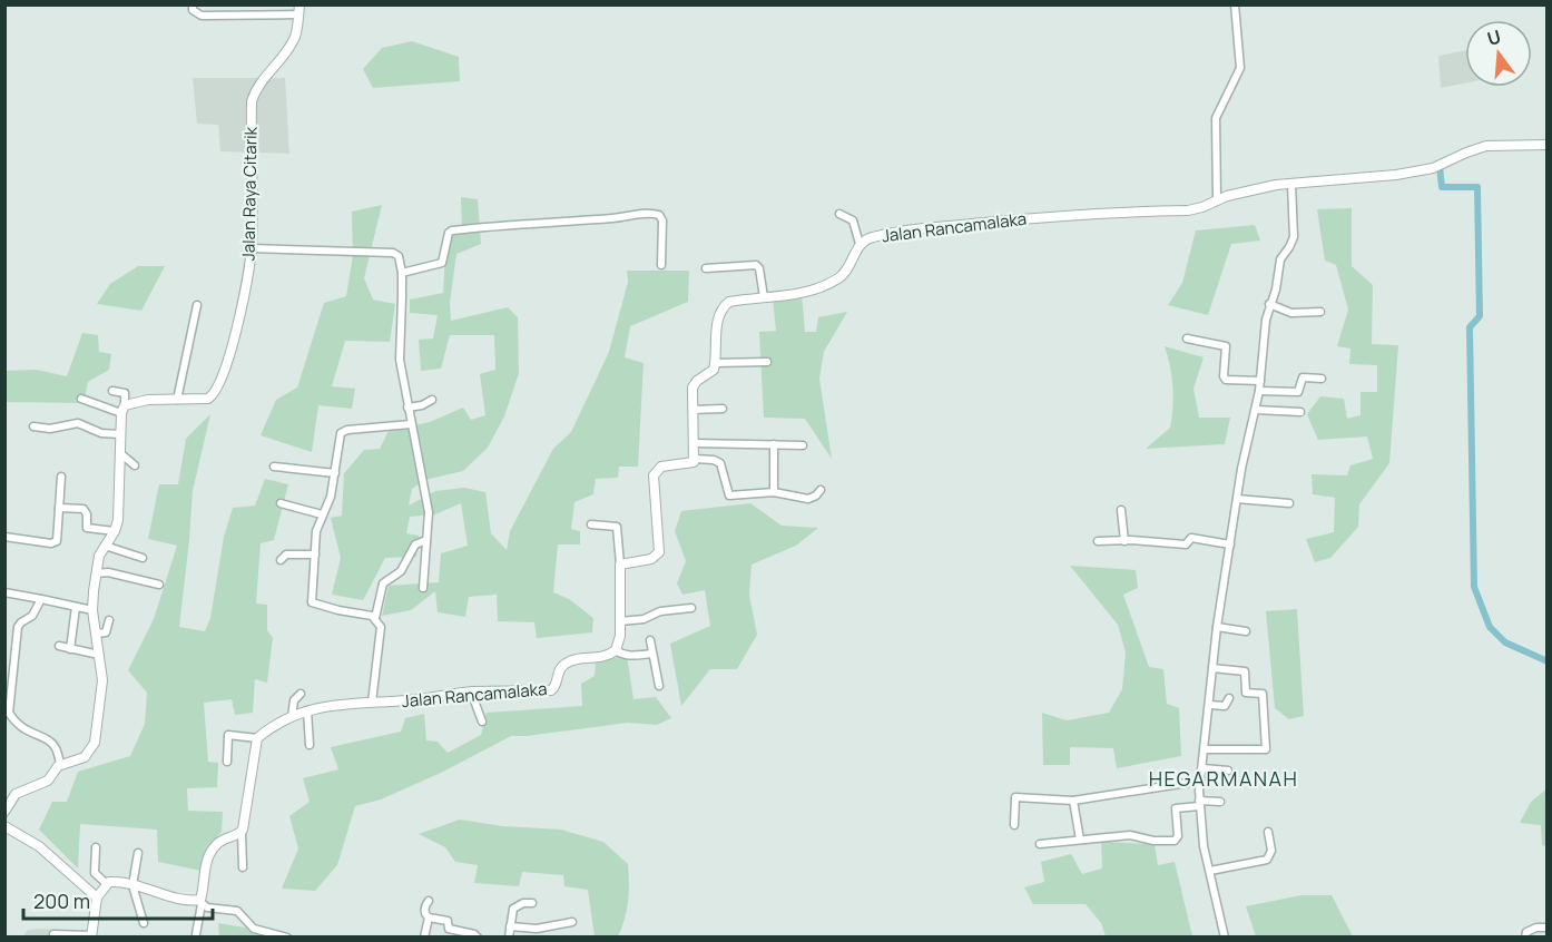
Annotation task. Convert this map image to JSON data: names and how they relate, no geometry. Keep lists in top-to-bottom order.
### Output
{
  "streets": {
    "street": ["Jalan Raya Citarik", "Jalan Rancamalaka"]
  },
  "districts": ["HEGARMANAH"],
  "scale_bar": "200 m",
  "north": "top"
}
